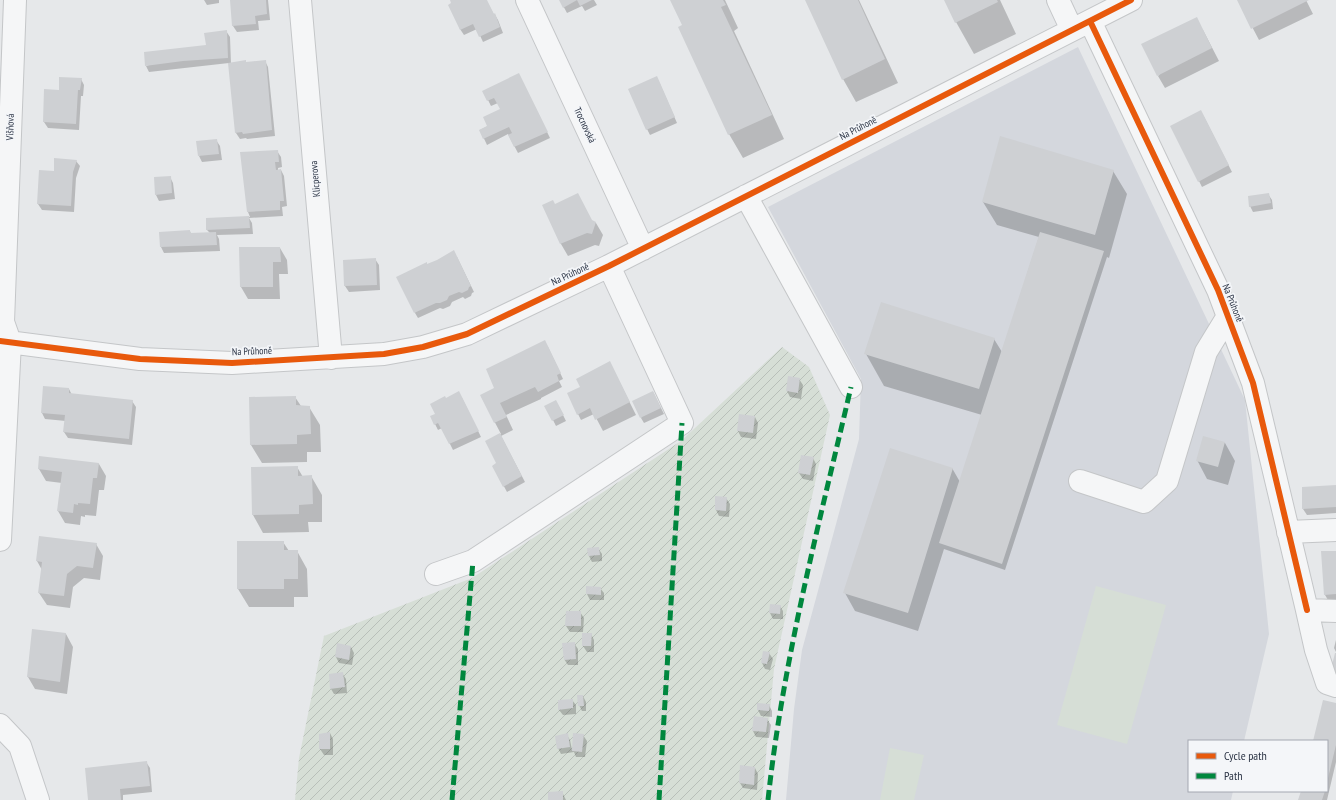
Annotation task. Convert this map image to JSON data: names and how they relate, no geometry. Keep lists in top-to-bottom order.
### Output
{
  "streets": {
    "street": [
      "Trocnovská",
      "Višňová",
      "Na Průhoně",
      "Klicperova"
    ]
  },
  "crossings": [
    ["Trocnovská", "Na Průhoně"],
    ["Višňová", "Na Průhoně"],
    ["Na Průhoně", "Klicperova"]
  ],
  "legend": ["Cycle path", "Path"]
}
